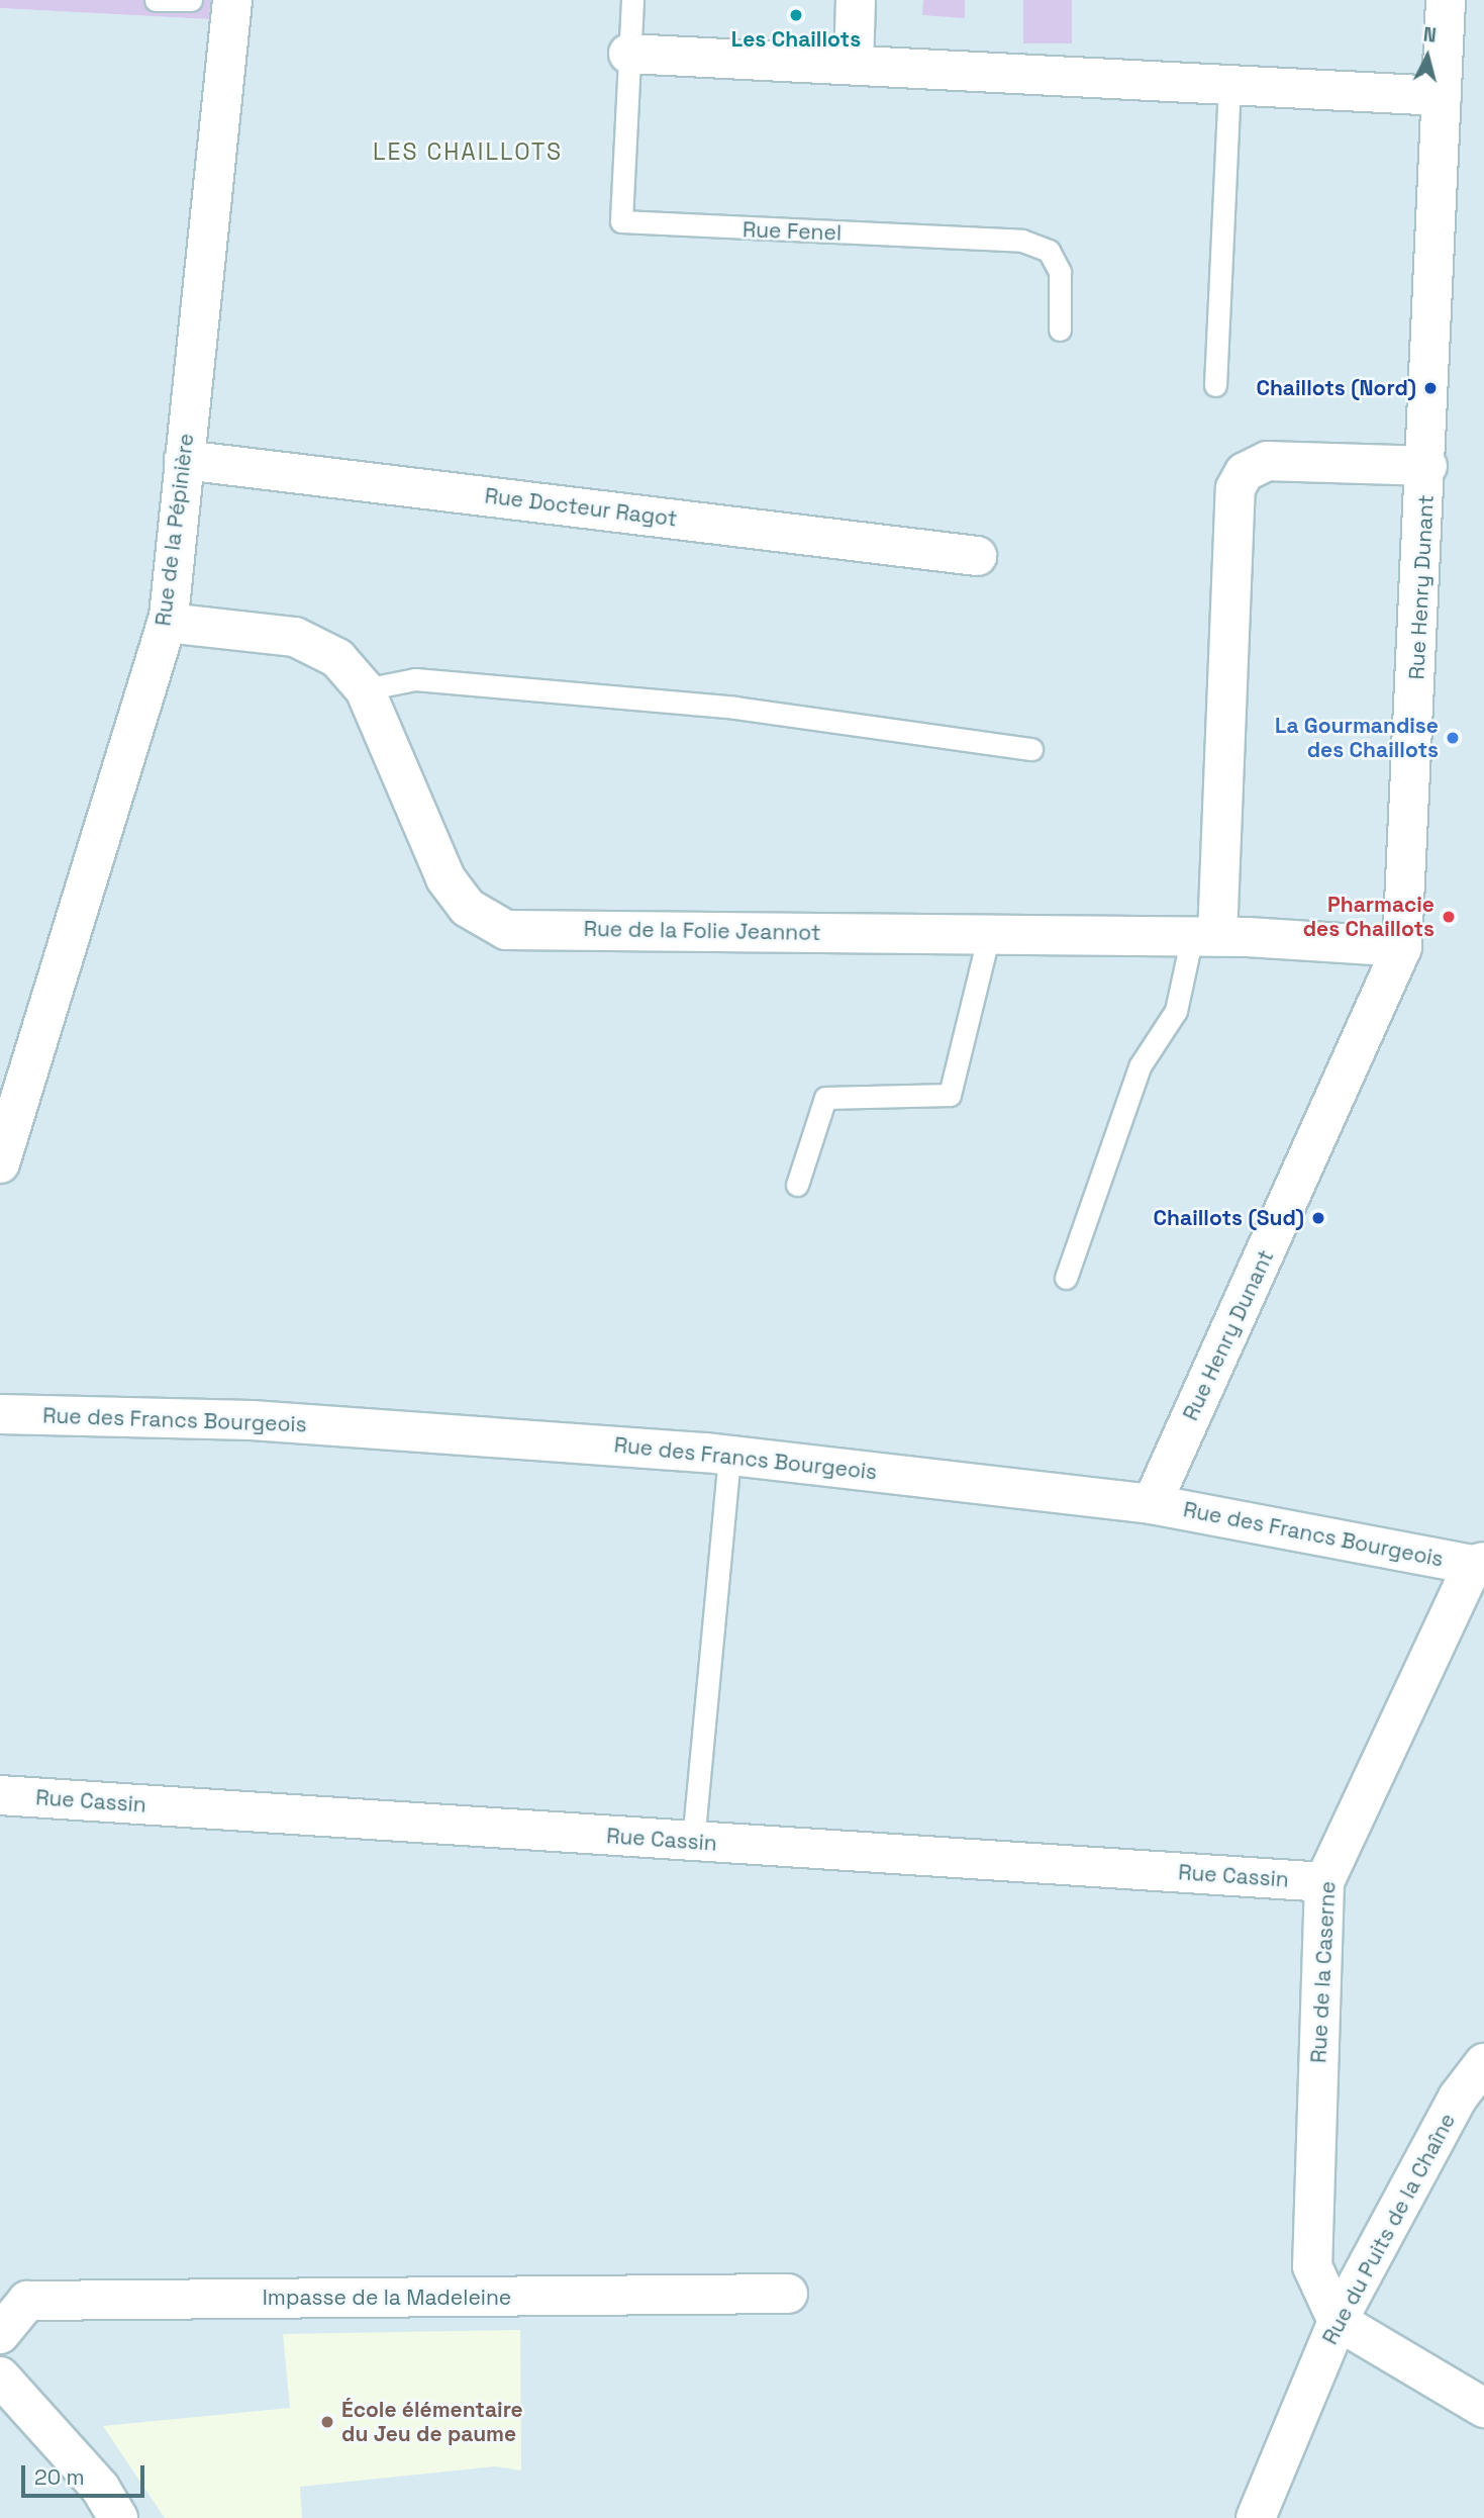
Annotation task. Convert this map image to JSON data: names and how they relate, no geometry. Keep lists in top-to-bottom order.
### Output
{
  "streets": {
    "street": [
      "Rue Docteur Ragot",
      "Rue de la Pépinière",
      "Rue Henry Dunant",
      "Rue de la Folie Jeannot",
      "Rue des Francs Bourgeois",
      "Rue Cassin",
      "Rue de la Caserne",
      "Rue du Puits de la Chaîne",
      "Impasse de la Madeleine"
    ],
    "lane": ["Rue Fenel"]
  },
  "crossings": [
    ["Rue Docteur Ragot", "Rue de la Pépinière"],
    ["Rue de la Pépinière", "Rue de la Folie Jeannot"],
    ["Rue Henry Dunant", "Rue de la Folie Jeannot"],
    ["Rue Henry Dunant", "Rue des Francs Bourgeois"],
    ["Rue des Francs Bourgeois", "Rue de la Caserne"],
    ["Rue Cassin", "Rue de la Caserne"],
    ["Rue de la Caserne", "Rue du Puits de la Chaîne"]
  ],
  "districts": ["LES CHAILLOTS"],
  "places": [
    "Les Chaillots",
    "Chaillots (Nord)",
    "La Gourmandise des Chaillots",
    "Pharmacie des Chaillots",
    "Chaillots (Sud)",
    "École élémentaire du Jeu de paume"
  ],
  "scale_bar": "20 m",
  "north": "top"
}
